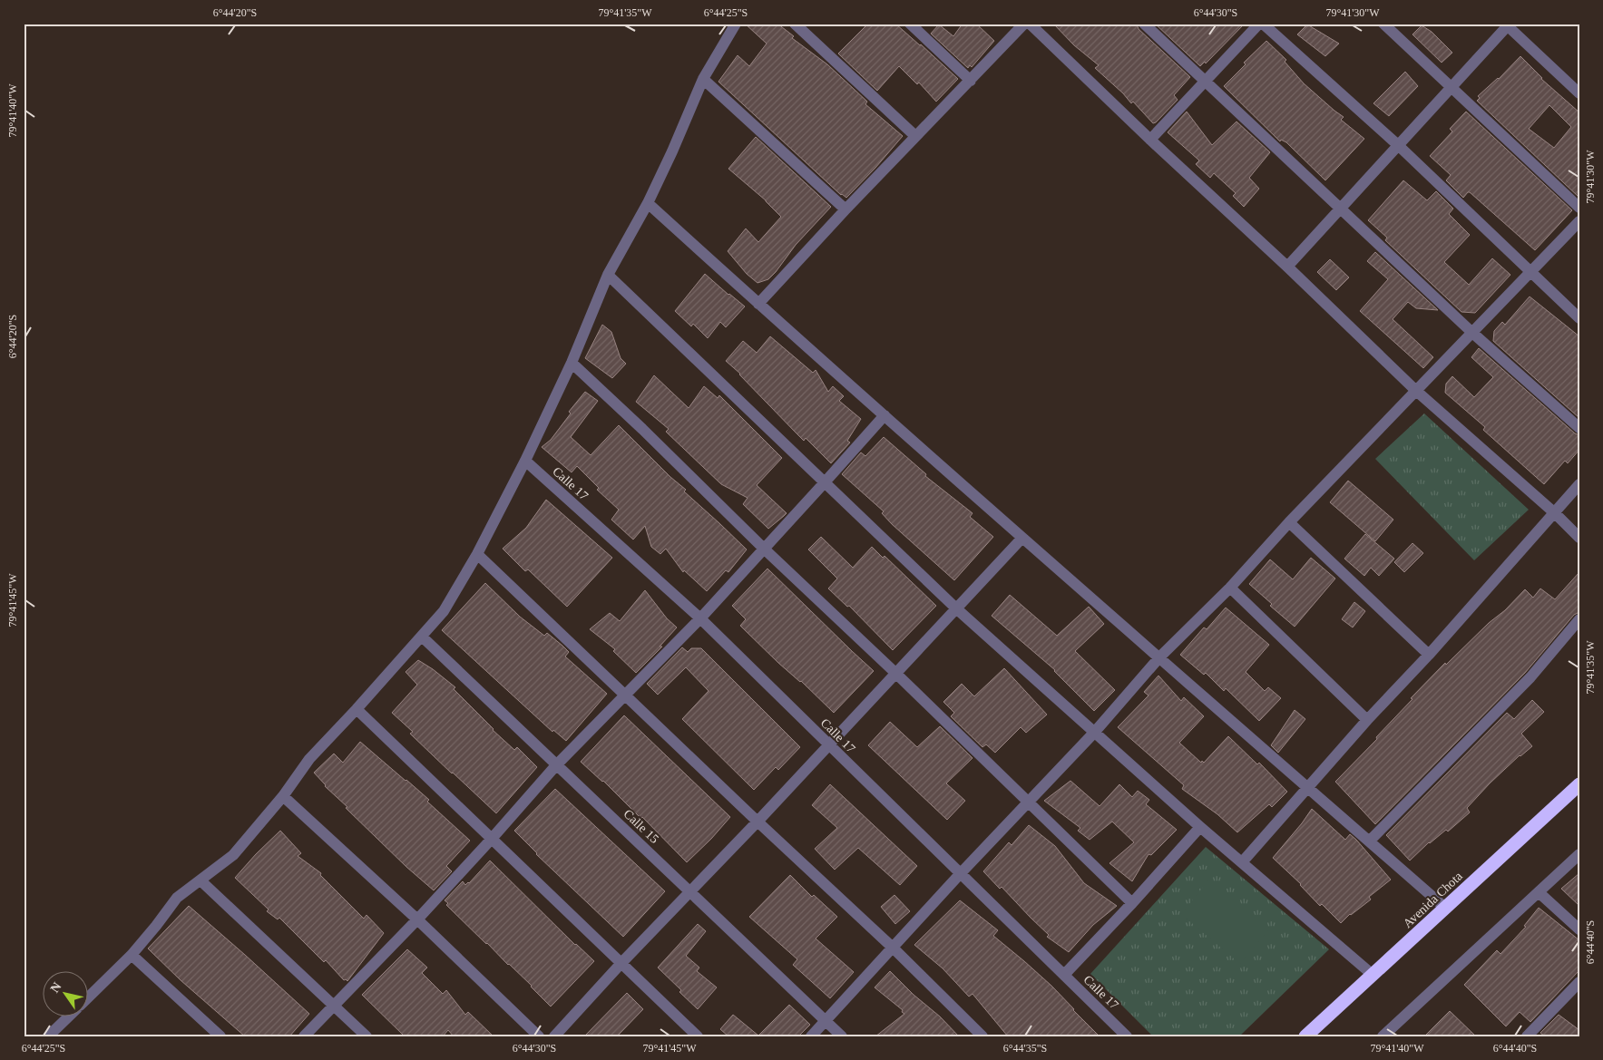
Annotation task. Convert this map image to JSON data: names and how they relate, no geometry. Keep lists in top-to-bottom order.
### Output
{
  "streets": {
    "highway": ["Avenida Chota"],
    "street": ["Calle 17", "Calle 15"]
  },
  "north": "top left",
  "coordinates": [
    "6°44'20\"S",
    "79°41'35\"W",
    "6°44'25\"S",
    "6°44'30\"S",
    "79°41'30\"W",
    "79°41'40\"W",
    "79°41'45\"W",
    "6°44'40\"S",
    "6°44'35\"S"
  ]
}
